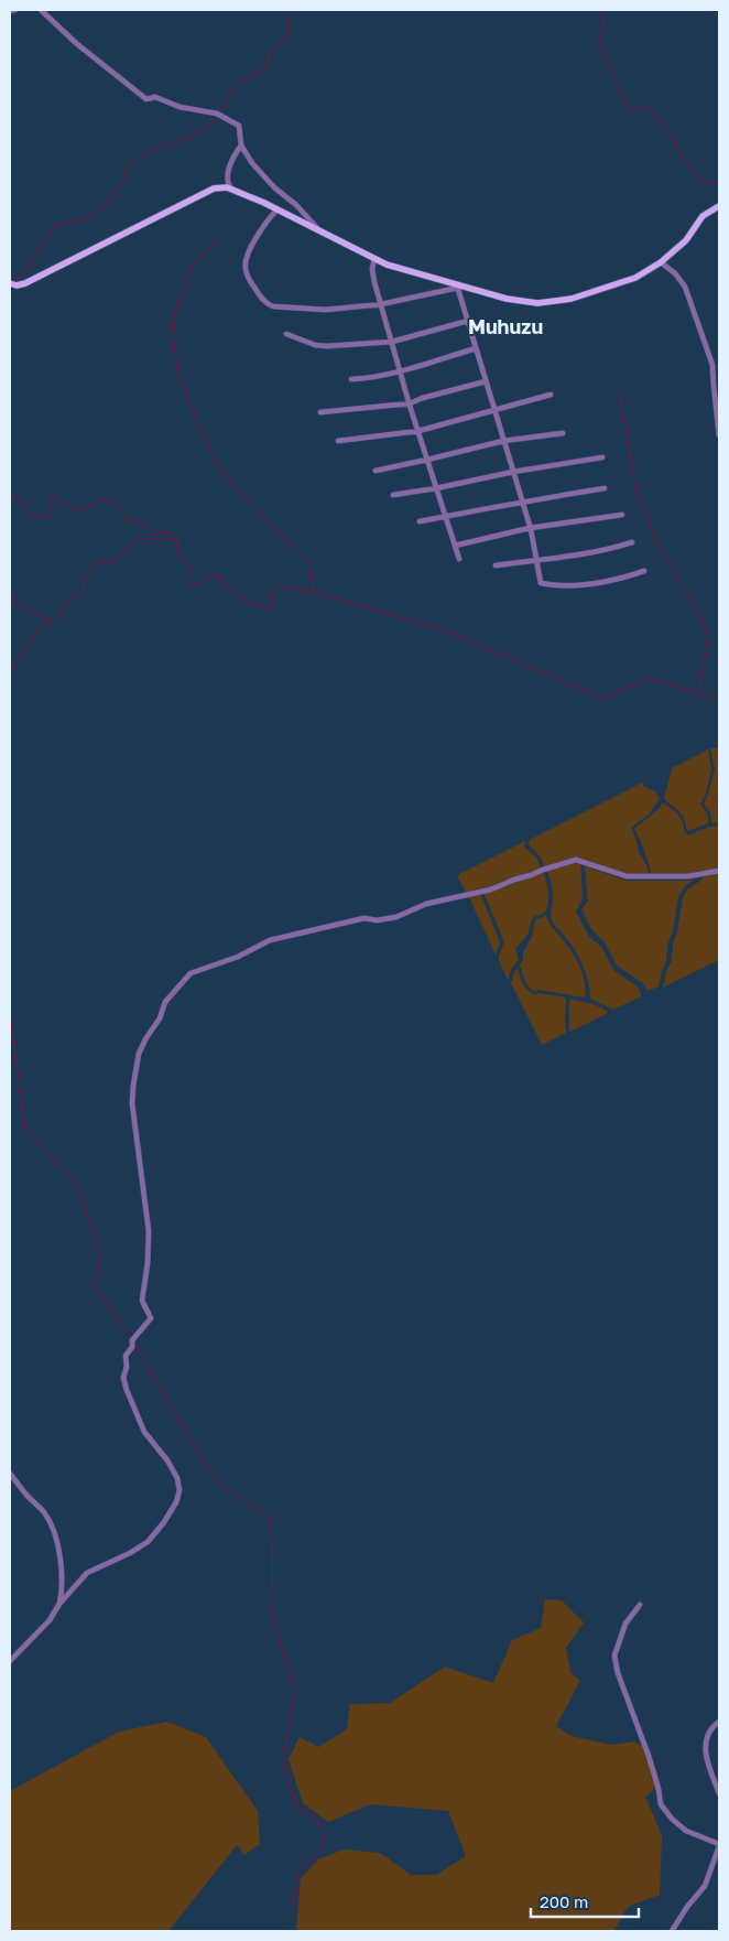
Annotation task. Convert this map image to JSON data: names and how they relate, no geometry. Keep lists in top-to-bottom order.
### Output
{
  "districts": ["Muhuzu"],
  "scale_bar": "200 m"
}
